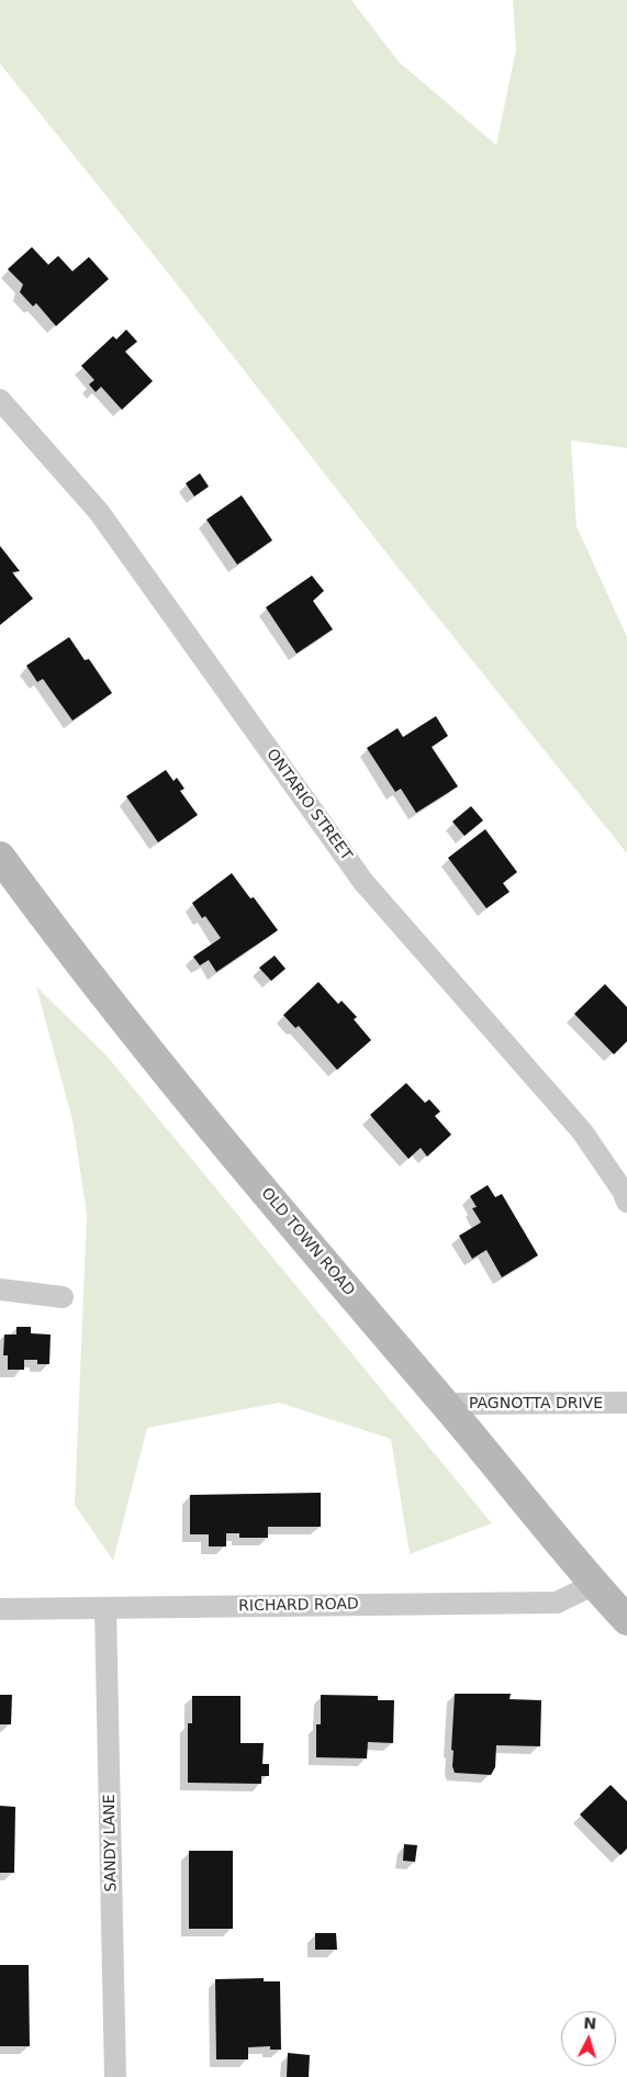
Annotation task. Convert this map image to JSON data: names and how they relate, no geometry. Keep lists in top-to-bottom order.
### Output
{
  "streets": {
    "main road": ["OLD TOWN ROAD"],
    "street": [
      "ONTARIO STREET",
      "PAGNOTTA DRIVE",
      "RICHARD ROAD",
      "SANDY LANE"
    ]
  },
  "crossings": [
    ["OLD TOWN ROAD", "PAGNOTTA DRIVE"],
    ["OLD TOWN ROAD", "RICHARD ROAD"],
    ["RICHARD ROAD", "SANDY LANE"]
  ],
  "north": "top"
}
